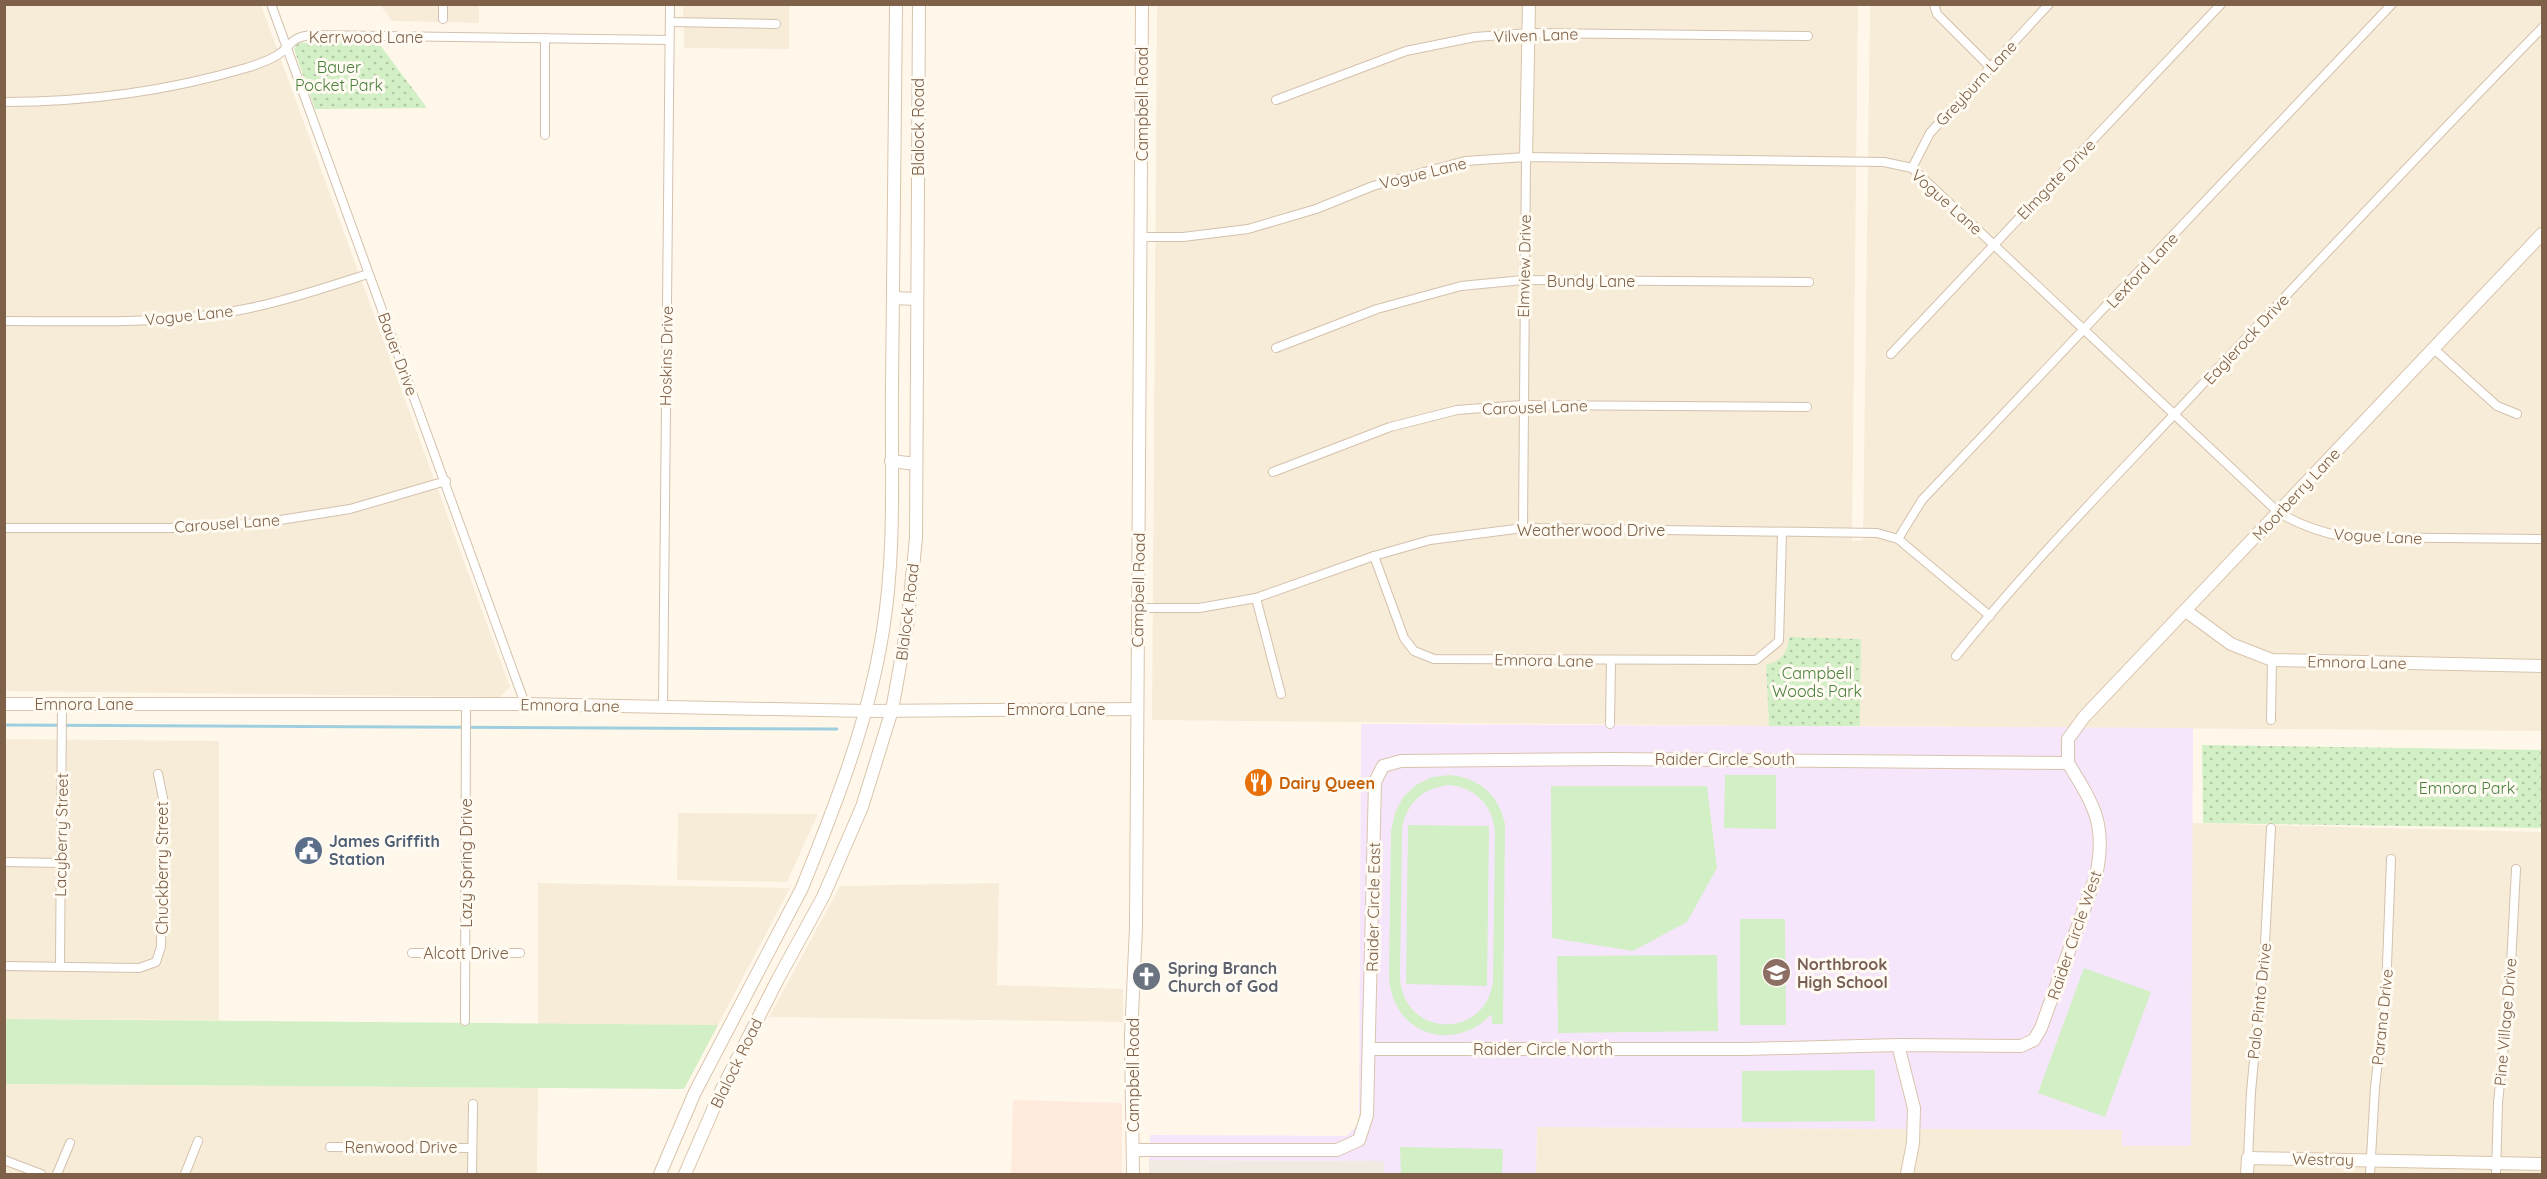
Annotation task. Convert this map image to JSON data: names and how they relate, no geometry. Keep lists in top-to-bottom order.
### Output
{
  "streets": {
    "street": [
      "Vilven Lane",
      "Kerrwood Lane",
      "Greyburn Lane",
      "Campbell Road",
      "Blalock Road",
      "Vogue Lane",
      "Elmgate Drive",
      "Elmview Drive",
      "Lexford Lane",
      "Bundy Lane",
      "Eaglerock Drive",
      "Bauer Drive",
      "Hoskins Drive",
      "Carousel Lane",
      "Moorberry Lane",
      "Weatherwood Drive",
      "Emnora Lane",
      "Raider Circle South",
      "Lacyberry Street",
      "Lazy Spring Drive",
      "Chuckberry Street",
      "Raider Circle East",
      "Raider Circle West",
      "Alcott Drive",
      "Palo Pinto Drive",
      "Parana Drive",
      "Pine Village Drive",
      "Raider Circle North",
      "Renwood Drive",
      "Westray"
    ]
  },
  "crossings": [
    ["Vilven Lane", "Elmview Drive"],
    ["Kerrwood Lane", "Bauer Drive"],
    ["Kerrwood Lane", "Hoskins Drive"],
    ["Greyburn Lane", "Vogue Lane"],
    ["Campbell Road", "Vogue Lane"],
    ["Campbell Road", "Weatherwood Drive"],
    ["Campbell Road", "Emnora Lane"],
    ["Blalock Road", "Emnora Lane"],
    ["Vogue Lane", "Elmgate Drive"],
    ["Vogue Lane", "Elmview Drive"],
    ["Vogue Lane", "Lexford Lane"],
    ["Vogue Lane", "Eaglerock Drive"],
    ["Vogue Lane", "Bauer Drive"],
    ["Vogue Lane", "Moorberry Lane"],
    ["Elmview Drive", "Bundy Lane"],
    ["Elmview Drive", "Carousel Lane"],
    ["Elmview Drive", "Weatherwood Drive"],
    ["Lexford Lane", "Weatherwood Drive"],
    ["Eaglerock Drive", "Weatherwood Drive"],
    ["Bauer Drive", "Carousel Lane"],
    ["Bauer Drive", "Emnora Lane"],
    ["Hoskins Drive", "Emnora Lane"],
    ["Moorberry Lane", "Emnora Lane"],
    ["Moorberry Lane", "Raider Circle South"],
    ["Moorberry Lane", "Raider Circle West"],
    ["Weatherwood Drive", "Emnora Lane"],
    ["Emnora Lane", "Lacyberry Street"],
    ["Emnora Lane", "Lazy Spring Drive"],
    ["Raider Circle South", "Raider Circle East"],
    ["Raider Circle South", "Raider Circle West"],
    ["Lacyberry Street", "Chuckberry Street"],
    ["Lazy Spring Drive", "Alcott Drive"],
    ["Raider Circle East", "Raider Circle North"],
    ["Raider Circle West", "Raider Circle North"],
    ["Palo Pinto Drive", "Westray"],
    ["Parana Drive", "Westray"],
    ["Pine Village Drive", "Westray"]
  ],
  "parks": ["Bauer Pocket Park", "Campbell Woods Park", "Emnora Park"],
  "places": {
    "restaurant": ["Dairy Queen"],
    "public building": ["James Griffith Station"],
    "school or university": ["Northbrook High School"],
    "church": ["Spring Branch Church of God"]
  }
}
